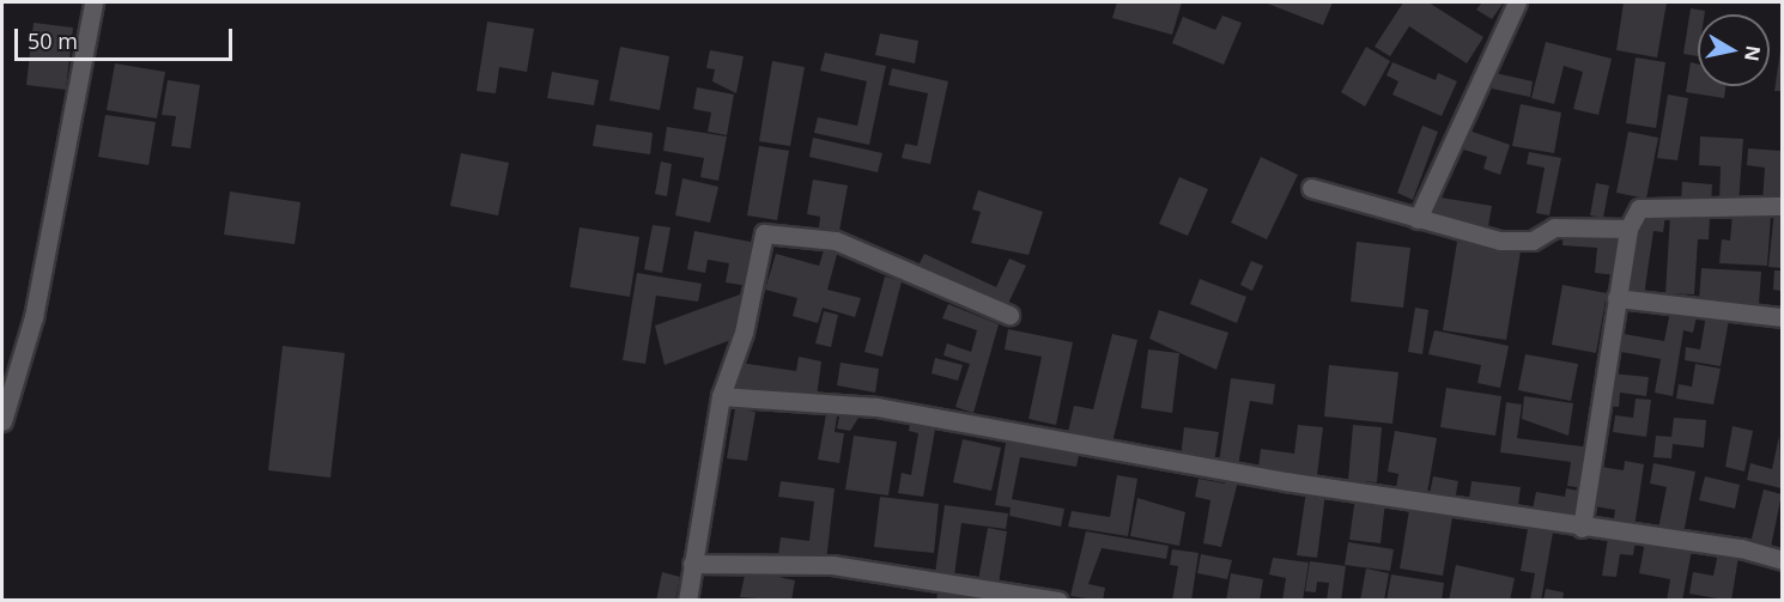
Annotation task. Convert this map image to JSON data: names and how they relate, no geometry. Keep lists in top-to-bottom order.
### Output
{
  "scale_bar": "50 m",
  "north": "right"
}
